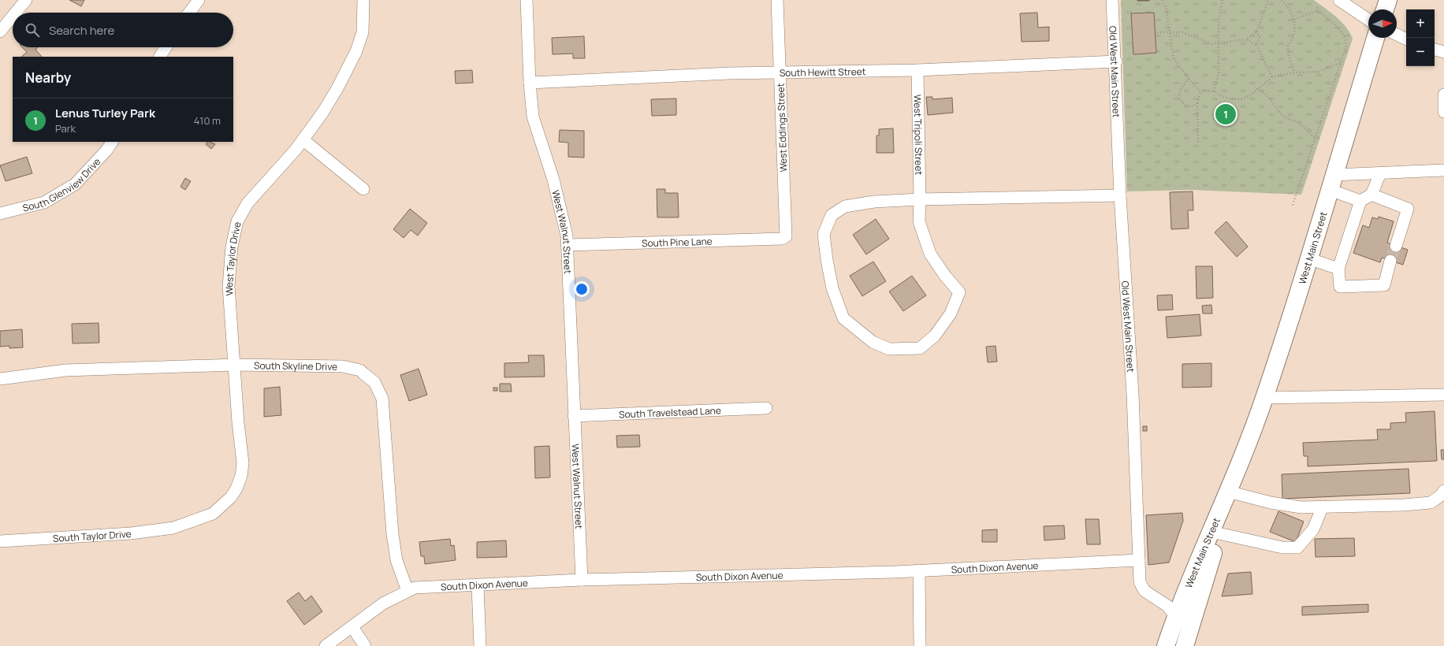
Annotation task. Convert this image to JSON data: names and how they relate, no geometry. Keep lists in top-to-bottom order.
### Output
{
  "streets": {
    "highway": ["West Main Street"],
    "street": [
      "South Hewitt Street",
      "Old West Main Street",
      "West Eddings Street",
      "West Tripoli Street",
      "South Glenview Drive",
      "West Walnut Street",
      "South Pine Lane",
      "West Taylor Drive",
      "South Skyline Drive",
      "South Travelstead Lane",
      "South Taylor Drive",
      "South Dixon Avenue"
    ]
  },
  "crossings": [
    ["South Hewitt Street", "Old West Main Street"],
    ["South Hewitt Street", "West Eddings Street"],
    ["South Hewitt Street", "West Tripoli Street"],
    ["South Hewitt Street", "West Walnut Street"],
    ["Old West Main Street", "West Main Street"],
    ["Old West Main Street", "South Dixon Avenue"],
    ["West Eddings Street", "South Pine Lane"],
    ["West Walnut Street", "South Pine Lane"],
    ["West Walnut Street", "South Travelstead Lane"],
    ["West Walnut Street", "South Dixon Avenue"],
    ["West Taylor Drive", "South Skyline Drive"],
    ["West Taylor Drive", "South Taylor Drive"],
    ["South Skyline Drive", "South Dixon Avenue"]
  ],
  "north": "right",
  "page": {
    "map_buttons": ["+", "−"],
    "search": "Search here",
    "heading": "Nearby",
    "list": [
      {
        "mark": "1",
        "name": "Lenus Turley Park",
        "note": "Park",
        "value": "410 m"
      }
    ],
    "pins": "1"
  }
}
